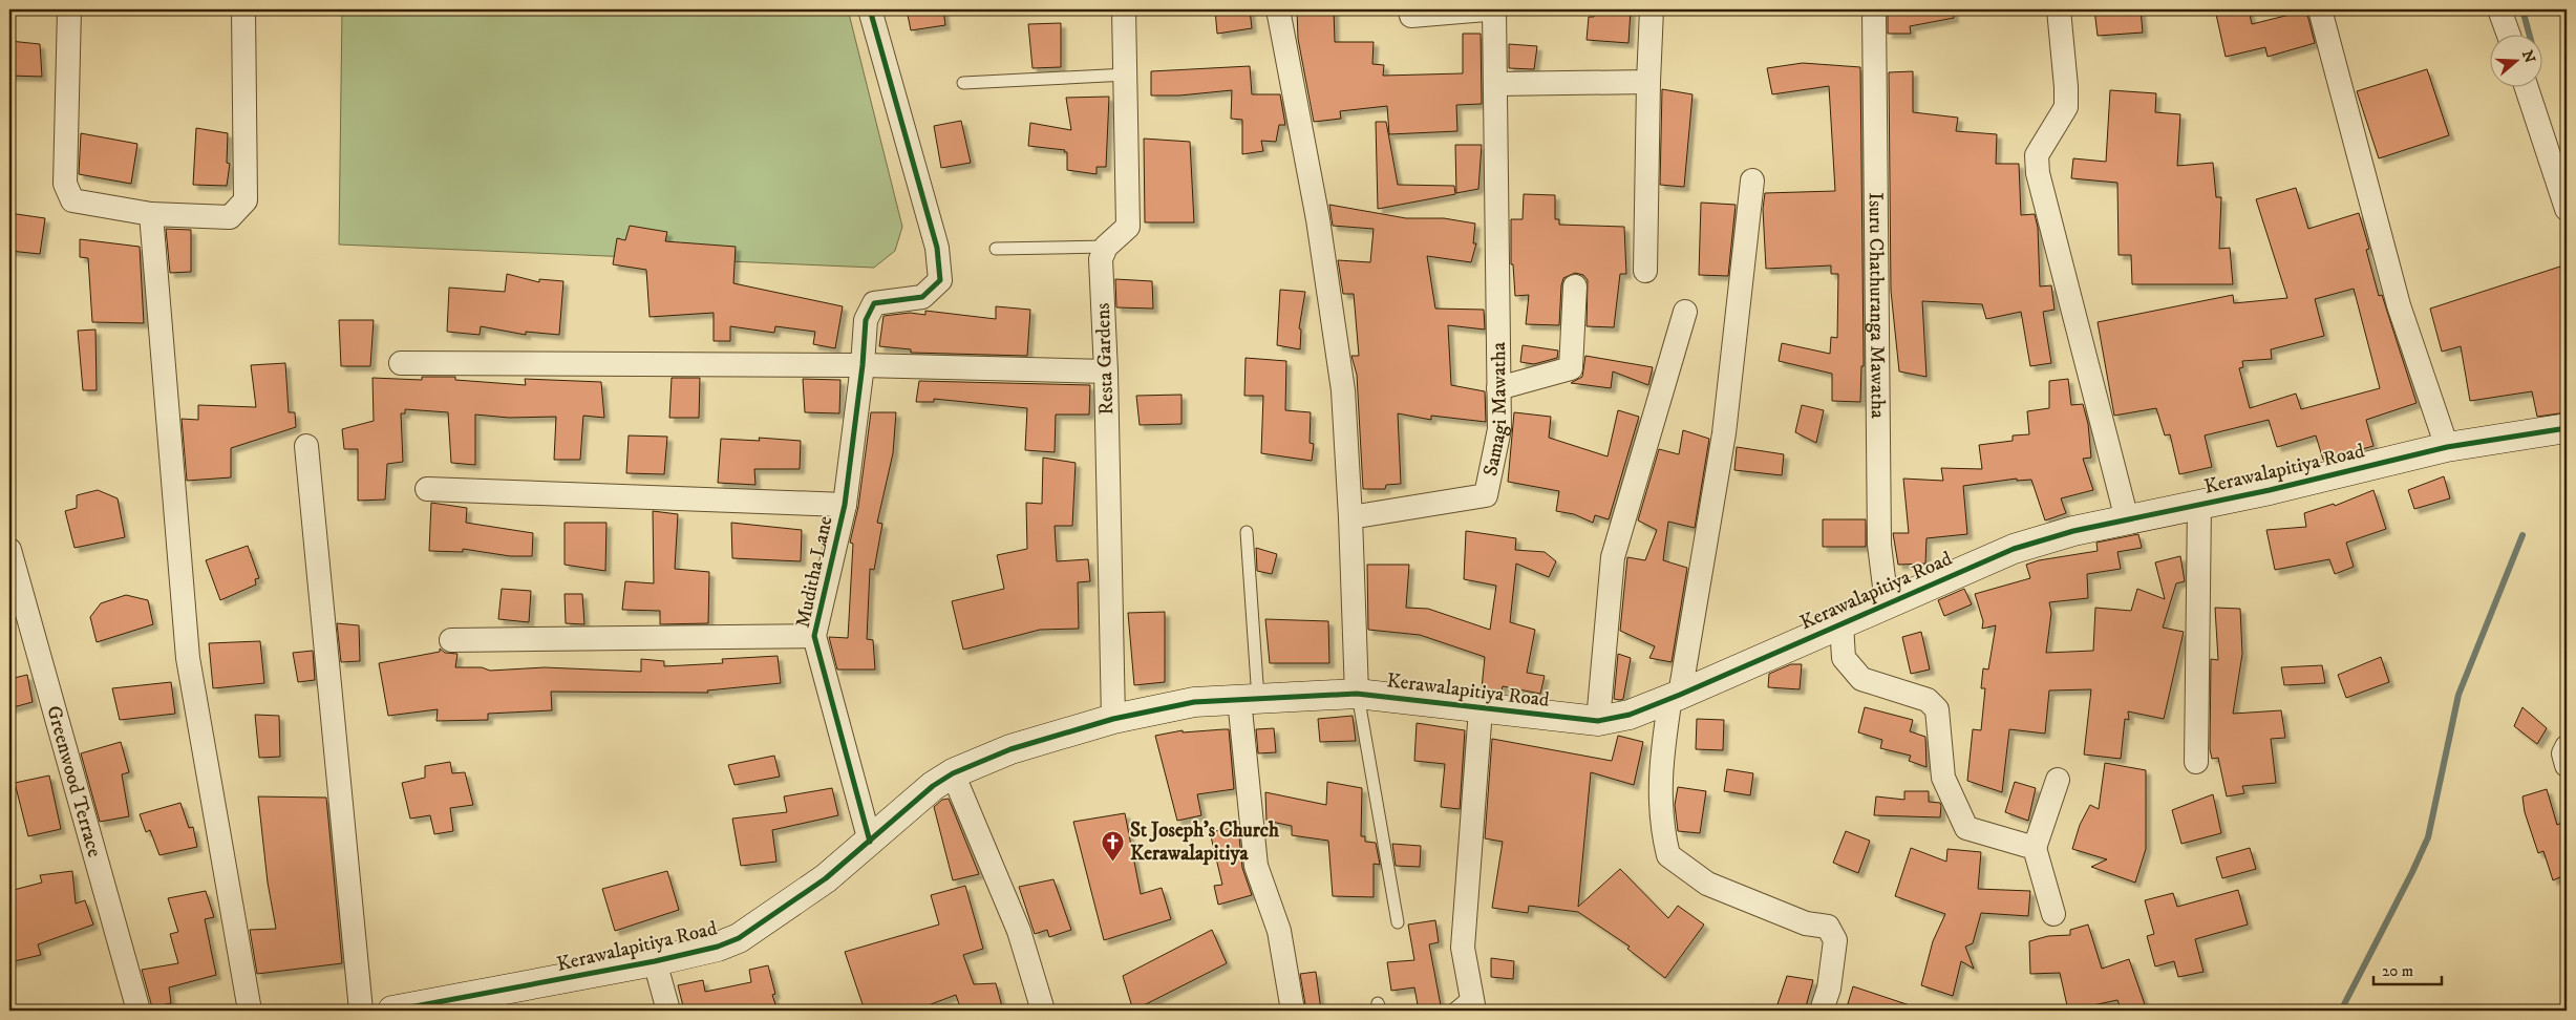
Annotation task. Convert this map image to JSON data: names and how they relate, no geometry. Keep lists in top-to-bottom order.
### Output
{
  "streets": {
    "street": [
      "Isuru Chathuranga Mawatha",
      "Resta Gardens",
      "Samagi Mawatha",
      "Kerawalapitiya Road",
      "Muditha Lane",
      "Greenwood Terrace"
    ]
  },
  "crossings": [
    ["Isuru Chathuranga Mawatha", "Kerawalapitiya Road"],
    ["Resta Gardens", "Kerawalapitiya Road"],
    ["Kerawalapitiya Road", "Muditha Lane"]
  ],
  "places": {
    "church": ["St Joseph's Church Kerawalapitiya"]
  },
  "scale_bar": "20 m",
  "north": "right"
}
